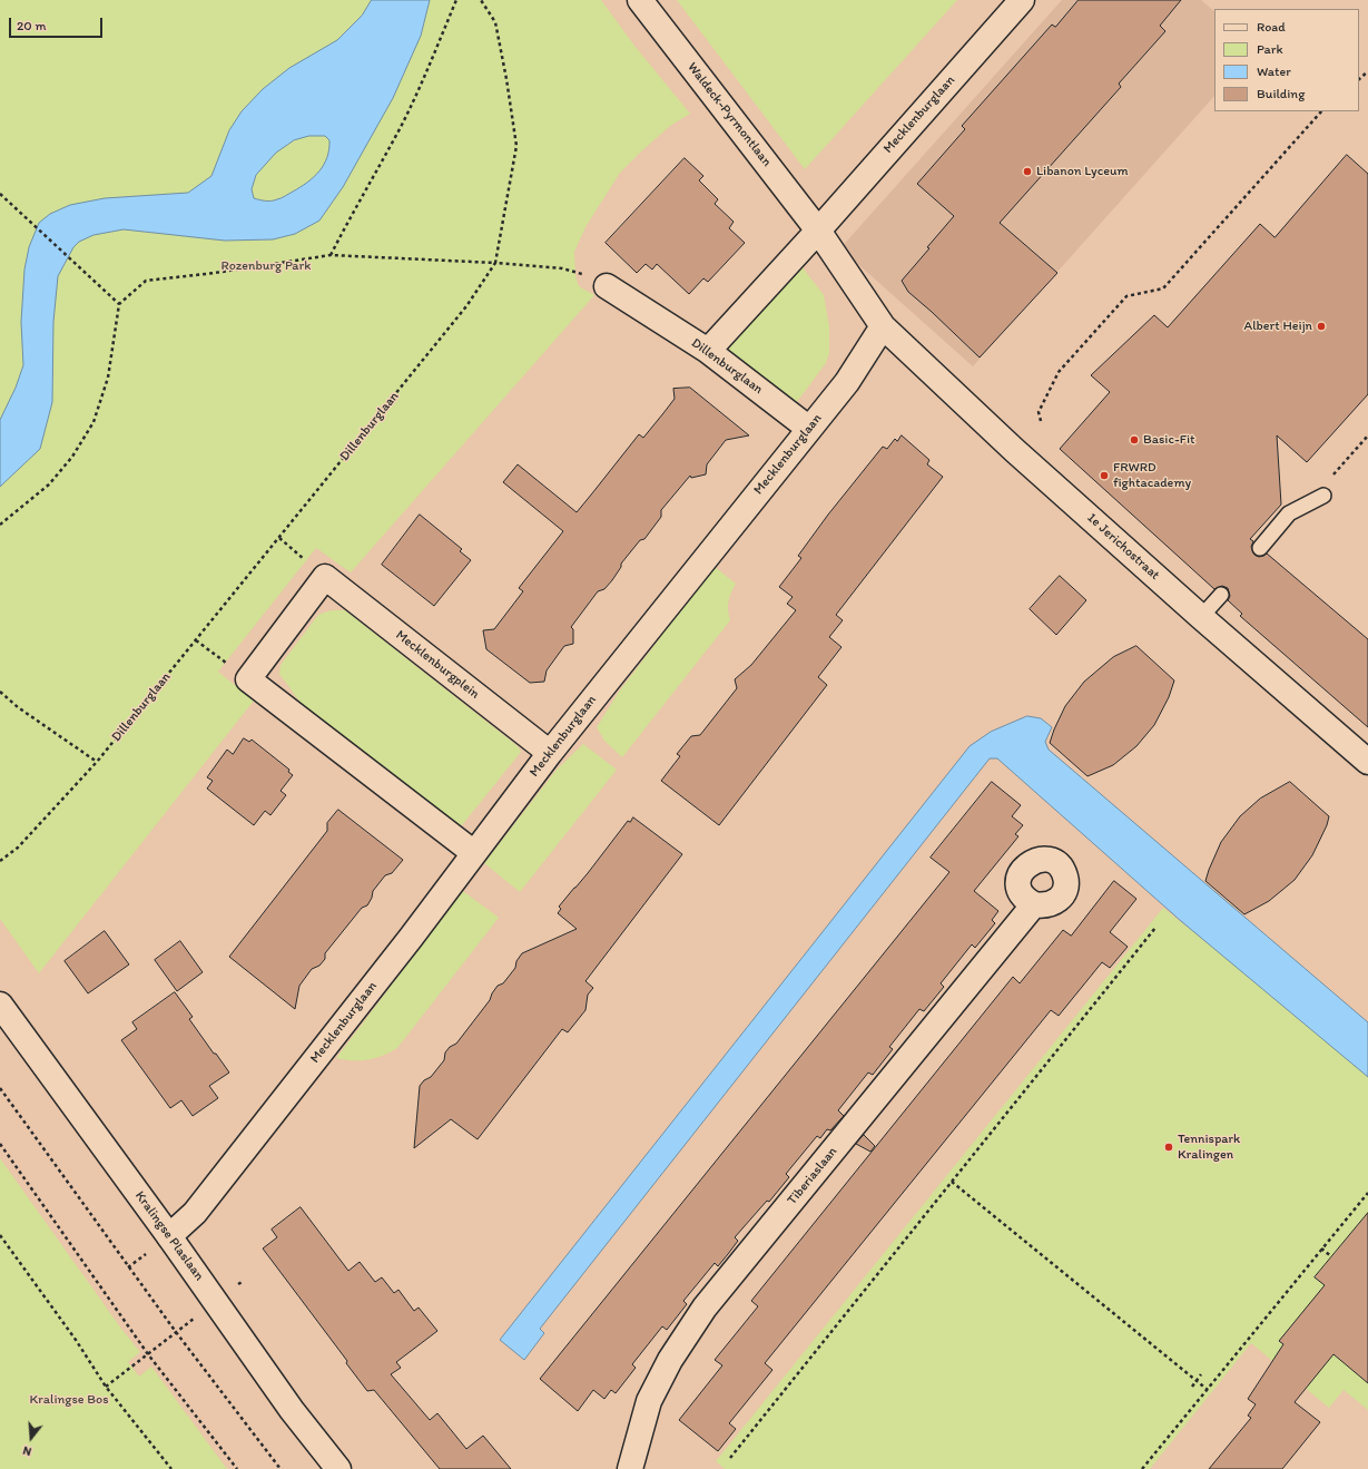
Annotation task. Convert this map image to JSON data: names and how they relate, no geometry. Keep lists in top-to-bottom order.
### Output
{
  "streets": {
    "street": [
      "Waldeck-Pyrmontlaan",
      "Mecklenburglaan",
      "Dillenburglaan",
      "1e Jerichostraat",
      "Mecklenburgplein",
      "Tiberiaslaan",
      "Kralingse Plaslaan"
    ]
  },
  "crossings": [
    ["Waldeck-Pyrmontlaan", "Mecklenburglaan"],
    ["Mecklenburglaan", "Dillenburglaan"],
    ["Mecklenburglaan", "1e Jerichostraat"],
    ["Mecklenburglaan", "Mecklenburgplein"],
    ["Mecklenburglaan", "Kralingse Plaslaan"]
  ],
  "parks": ["Rozenburg Park", "Kralingse Bos"],
  "places": [
    "Libanon Lyceum",
    "Albert Heijn",
    "Basic-Fit",
    "FRWRD fightacademy",
    "Tennispark Kralingen"
  ],
  "legend": [
    "Road",
    "Park",
    "Water",
    "Building"
  ],
  "scale_bar": "20 m",
  "north": "bottom"
}
